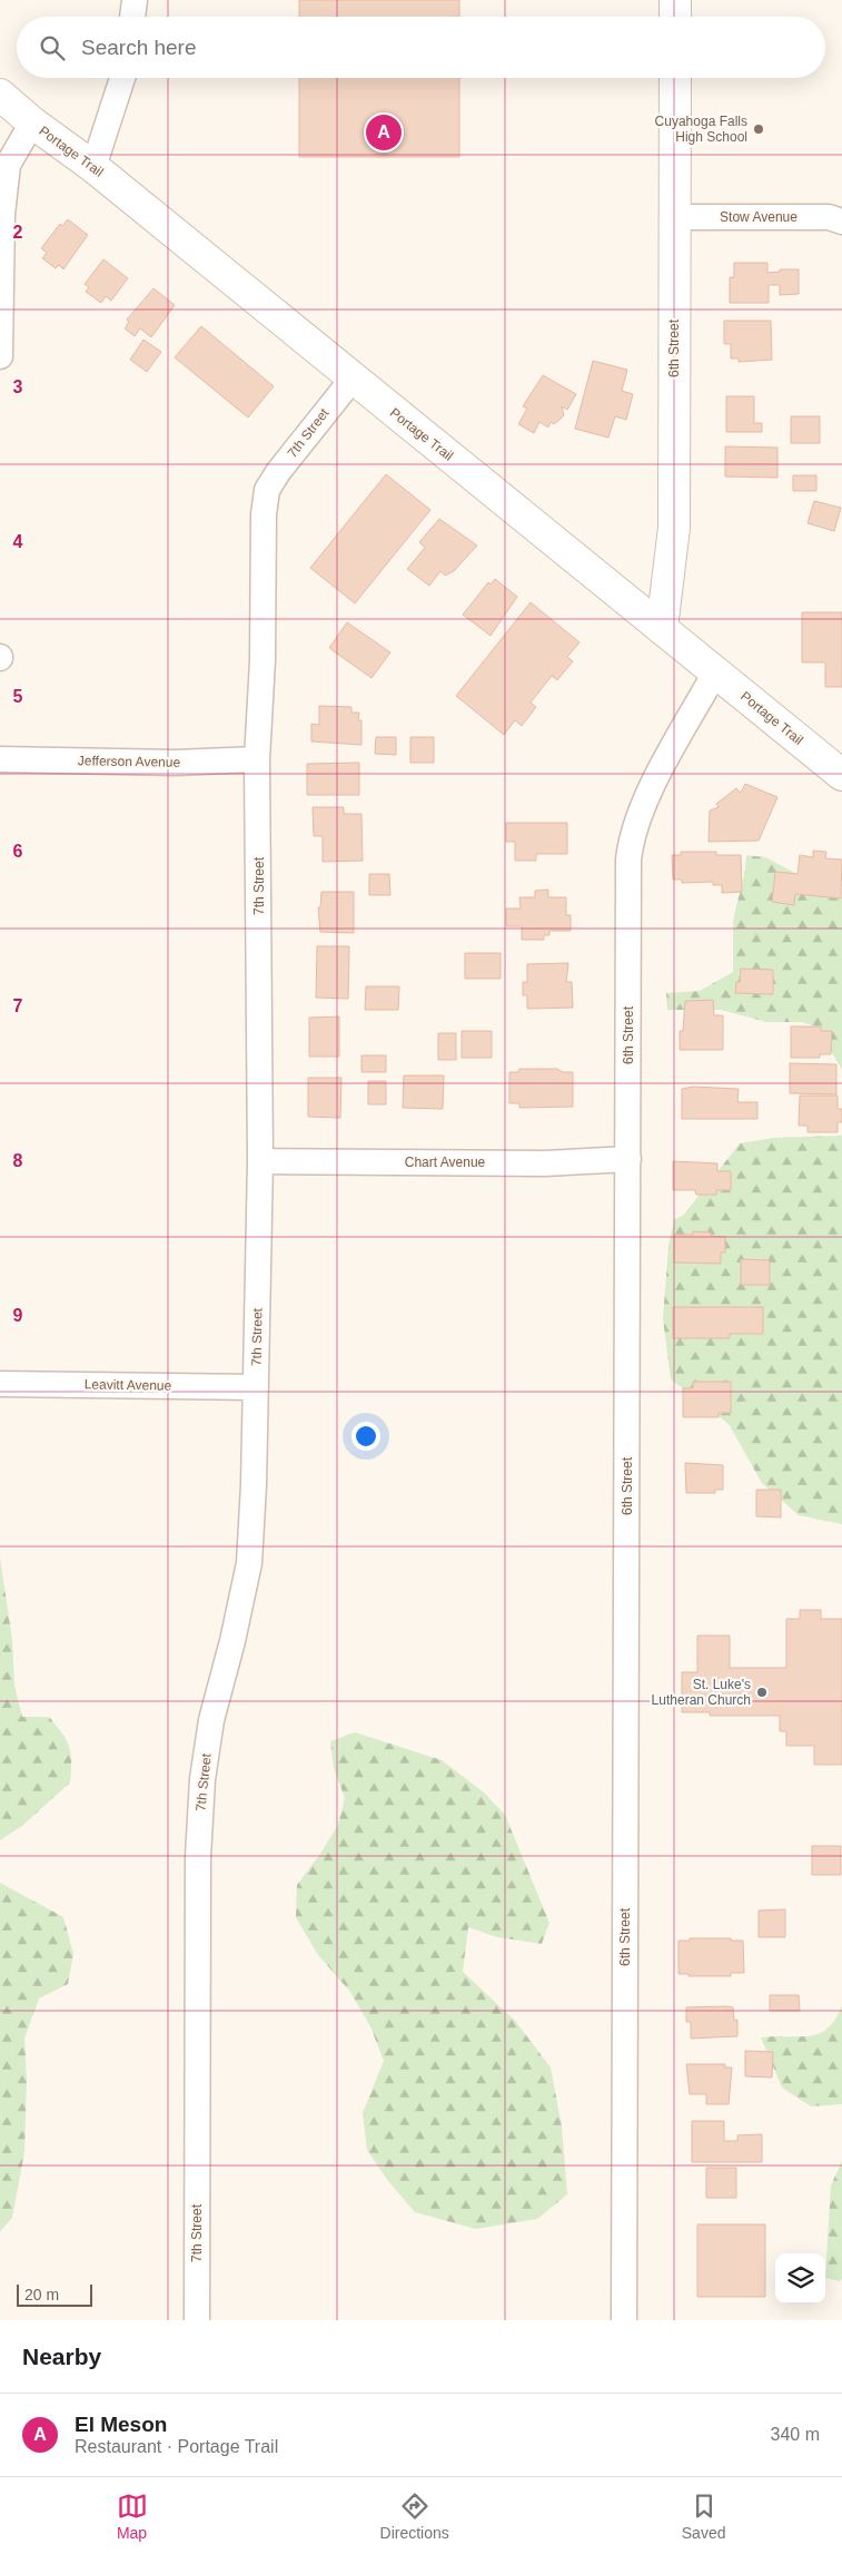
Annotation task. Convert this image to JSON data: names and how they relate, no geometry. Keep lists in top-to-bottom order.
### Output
{
  "streets": {
    "main road": ["Portage Trail", "6th Street"],
    "street": [
      "Stow Avenue",
      "7th Street",
      "Jefferson Avenue",
      "Chart Avenue",
      "Leavitt Avenue"
    ]
  },
  "crossings": [
    ["Portage Trail", "6th Street"],
    ["Portage Trail", "7th Street"],
    ["Stow Avenue", "6th Street"],
    ["6th Street", "Chart Avenue"],
    ["7th Street", "Jefferson Avenue"],
    ["7th Street", "Chart Avenue"],
    ["7th Street", "Leavitt Avenue"]
  ],
  "places": ["Cuyahoga Falls High School", "St. Luke's Lutheran Church"],
  "scale_bar": "20 m",
  "page": {
    "search": "Search here",
    "pins": "A",
    "scale": "20 m",
    "heading": "Nearby",
    "list": [
      {
        "mark": "A",
        "name": "El Meson",
        "note": "Restaurant · Portage Trail",
        "value": "340 m"
      }
    ],
    "nav": ["Map", "Directions", "Saved"]
  },
  "grid": {
    "rows": [
      "2",
      "3",
      "4",
      "5",
      "6",
      "7",
      "8",
      "9"
    ]
  }
}
